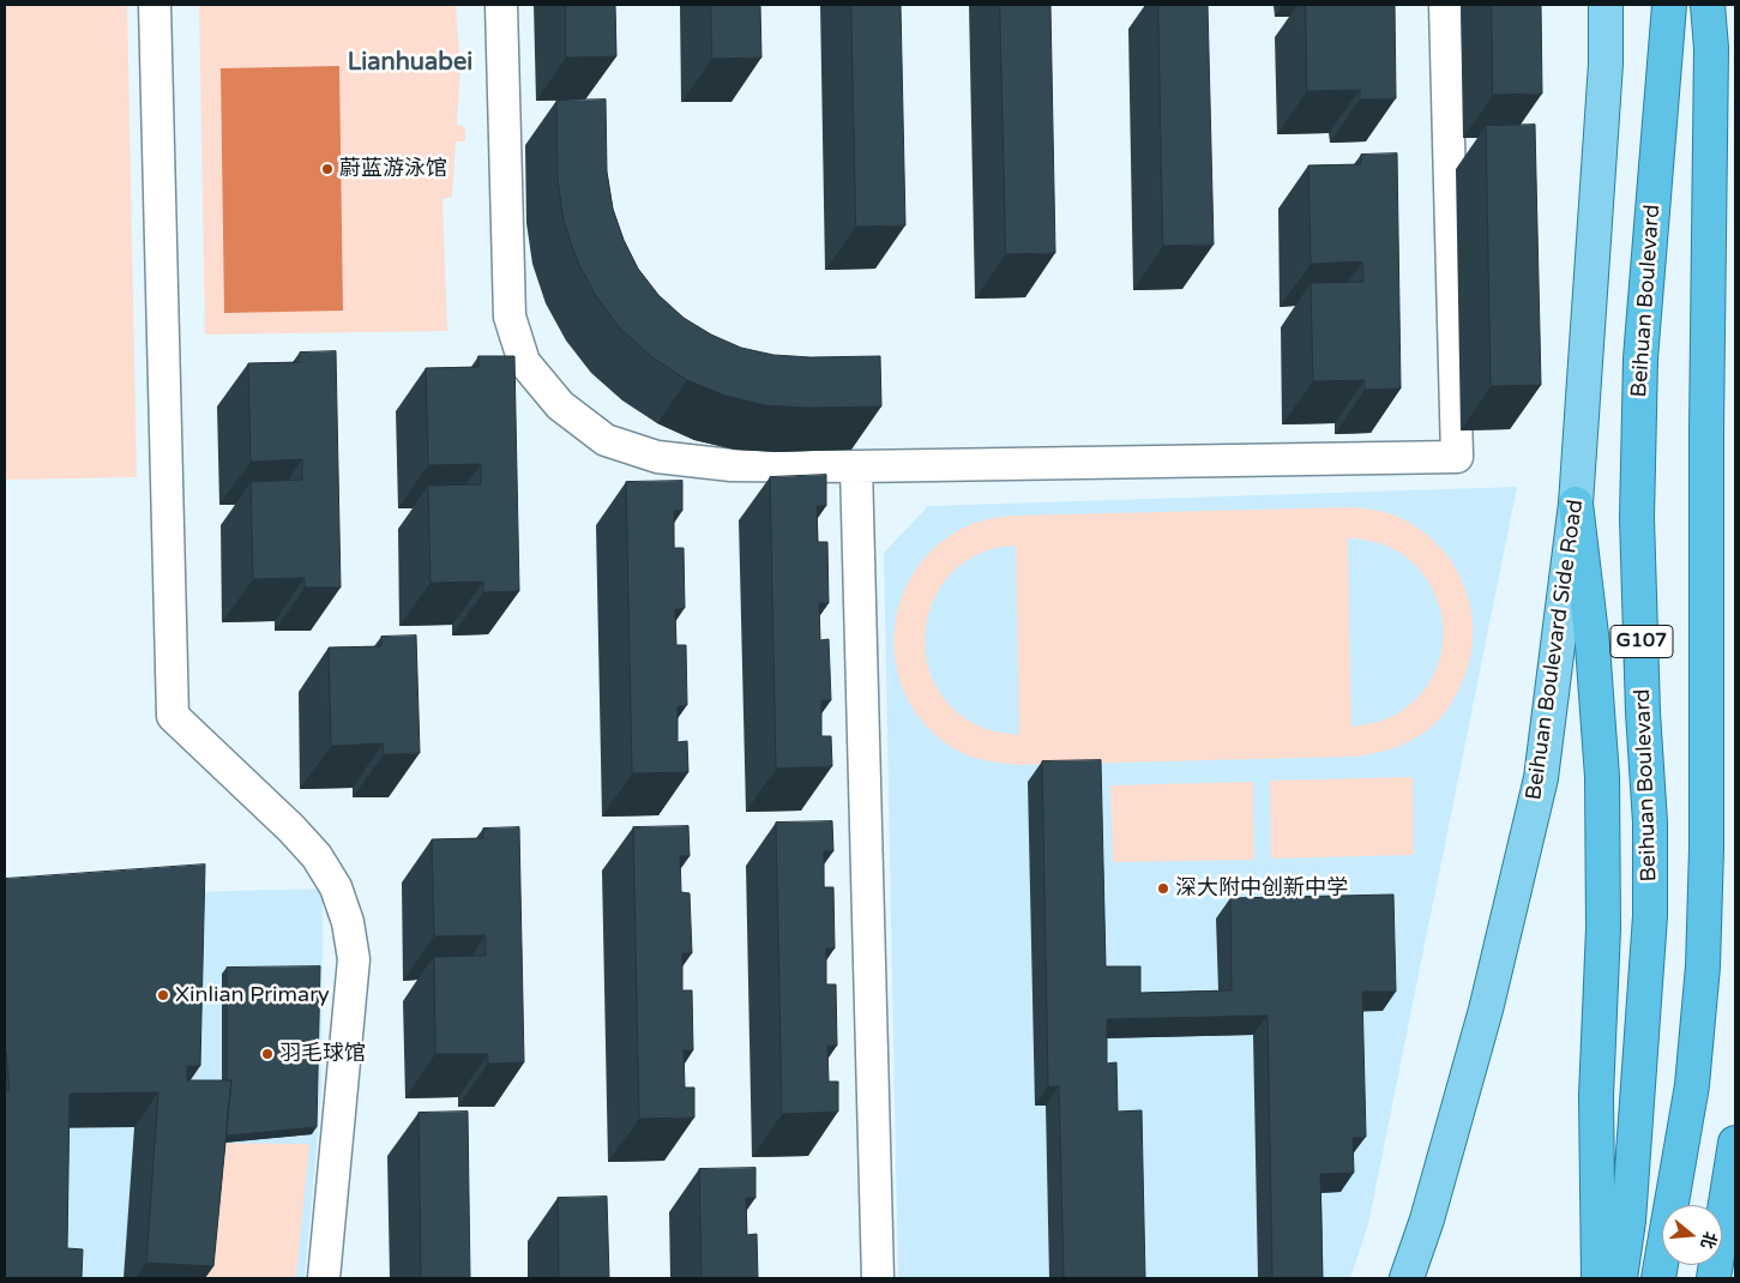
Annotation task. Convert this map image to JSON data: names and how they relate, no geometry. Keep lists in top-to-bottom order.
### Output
{
  "streets": {
    "highway": ["Beihuan Boulevard", "G107"],
    "main road": ["Beihuan Boulevard Side Road"]
  },
  "districts": ["Lianhuabei"],
  "places": [
    "蔚蓝游泳馆",
    "深大附中创新中学",
    "Xinlian Primary",
    "羽毛球馆"
  ],
  "north": "right"
}
